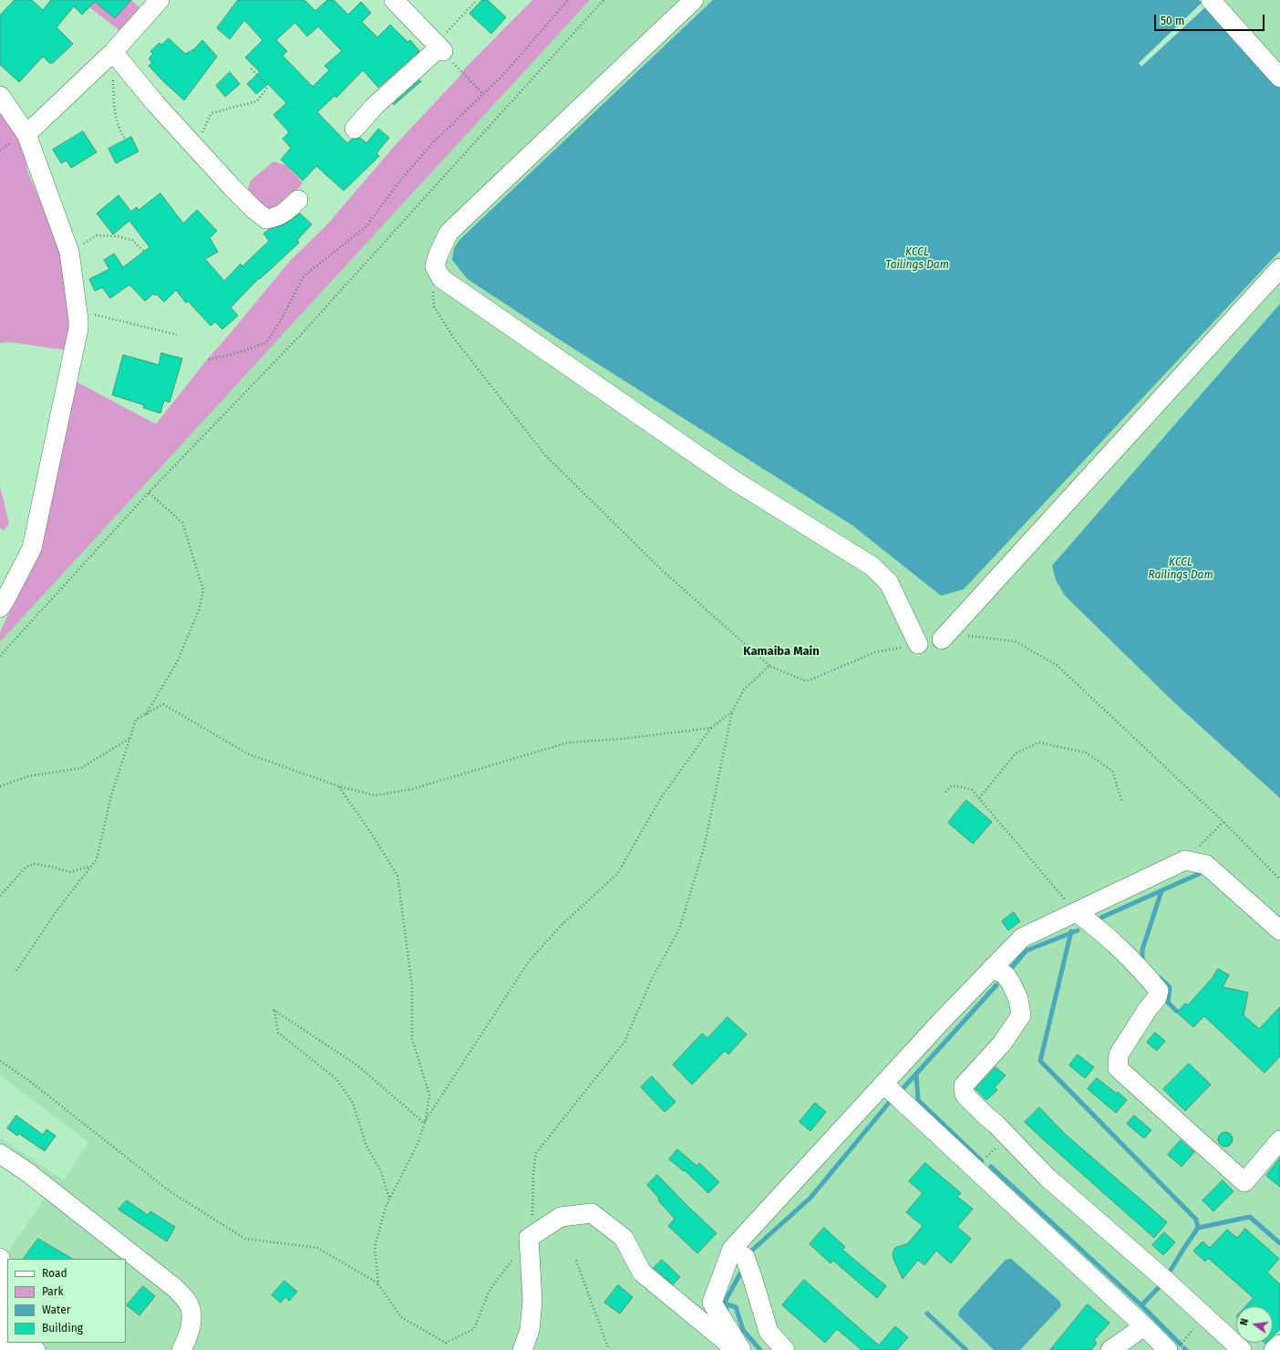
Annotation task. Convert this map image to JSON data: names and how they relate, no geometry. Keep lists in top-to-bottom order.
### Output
{
  "districts": ["Kamaiba Main"],
  "water": ["KCCL Tailings Dam", "KCCL Railings Dam"],
  "legend": [
    "Road",
    "Park",
    "Water",
    "Building"
  ],
  "scale_bar": "50 m",
  "north": "left"
}
